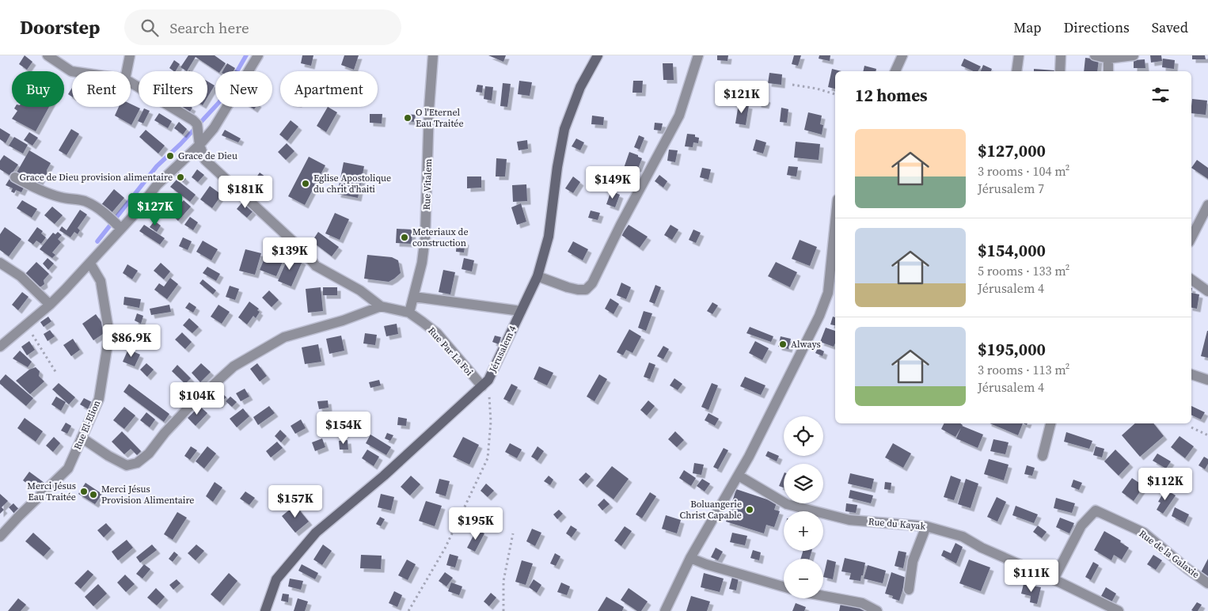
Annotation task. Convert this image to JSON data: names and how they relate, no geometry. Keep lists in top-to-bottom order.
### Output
{
  "streets": {
    "street": [
      "Rue Vitalem",
      "Jérusalem 4",
      "Rue Par La Foi",
      "Rue El-Elion",
      "Rue du Kayak",
      "Rue de la Galaxie"
    ]
  },
  "crossings": [
    ["Rue Vitalem", "Rue Par La Foi"],
    ["Jérusalem 4", "Rue Par La Foi"],
    ["Rue du Kayak", "Rue de la Galaxie"]
  ],
  "places": [
    "O l'Eternel Eau Traitée",
    "Grace de Dieu",
    "Grace de Dieu provision alimentaire",
    "Eglise Apostolique du chrit d'haiti",
    "Meteriaux de construction",
    "Always",
    "Merci Jésus Eau Traitée",
    "Merci Jésus Provision Alimentaire",
    "Boluangerie Christ Capable"
  ],
  "page": {
    "header": "Doorstep",
    "search": "Search here",
    "nav": ["Map", "Directions", "Saved"],
    "chip": [
      "Buy",
      "Rent",
      "Filters",
      "New",
      "Apartment"
    ],
    "heading": "12 homes",
    "price": [
      "$121K",
      "$149K",
      "$181K",
      "$127K",
      "$139K",
      "$86.9K",
      "$104K",
      "$154K",
      "$112K",
      "$157K",
      "$195K",
      "$111K"
    ],
    "list": [
      {
        "name": "$127,000",
        "note": "3 rooms · 104 m² · Jérusalem 7"
      },
      {
        "name": "$154,000",
        "note": "5 rooms · 133 m² · Jérusalem 4"
      },
      {
        "name": "$195,000",
        "note": "3 rooms · 113 m² · Jérusalem 4"
      }
    ],
    "map_buttons": ["+", "−"]
  }
}
